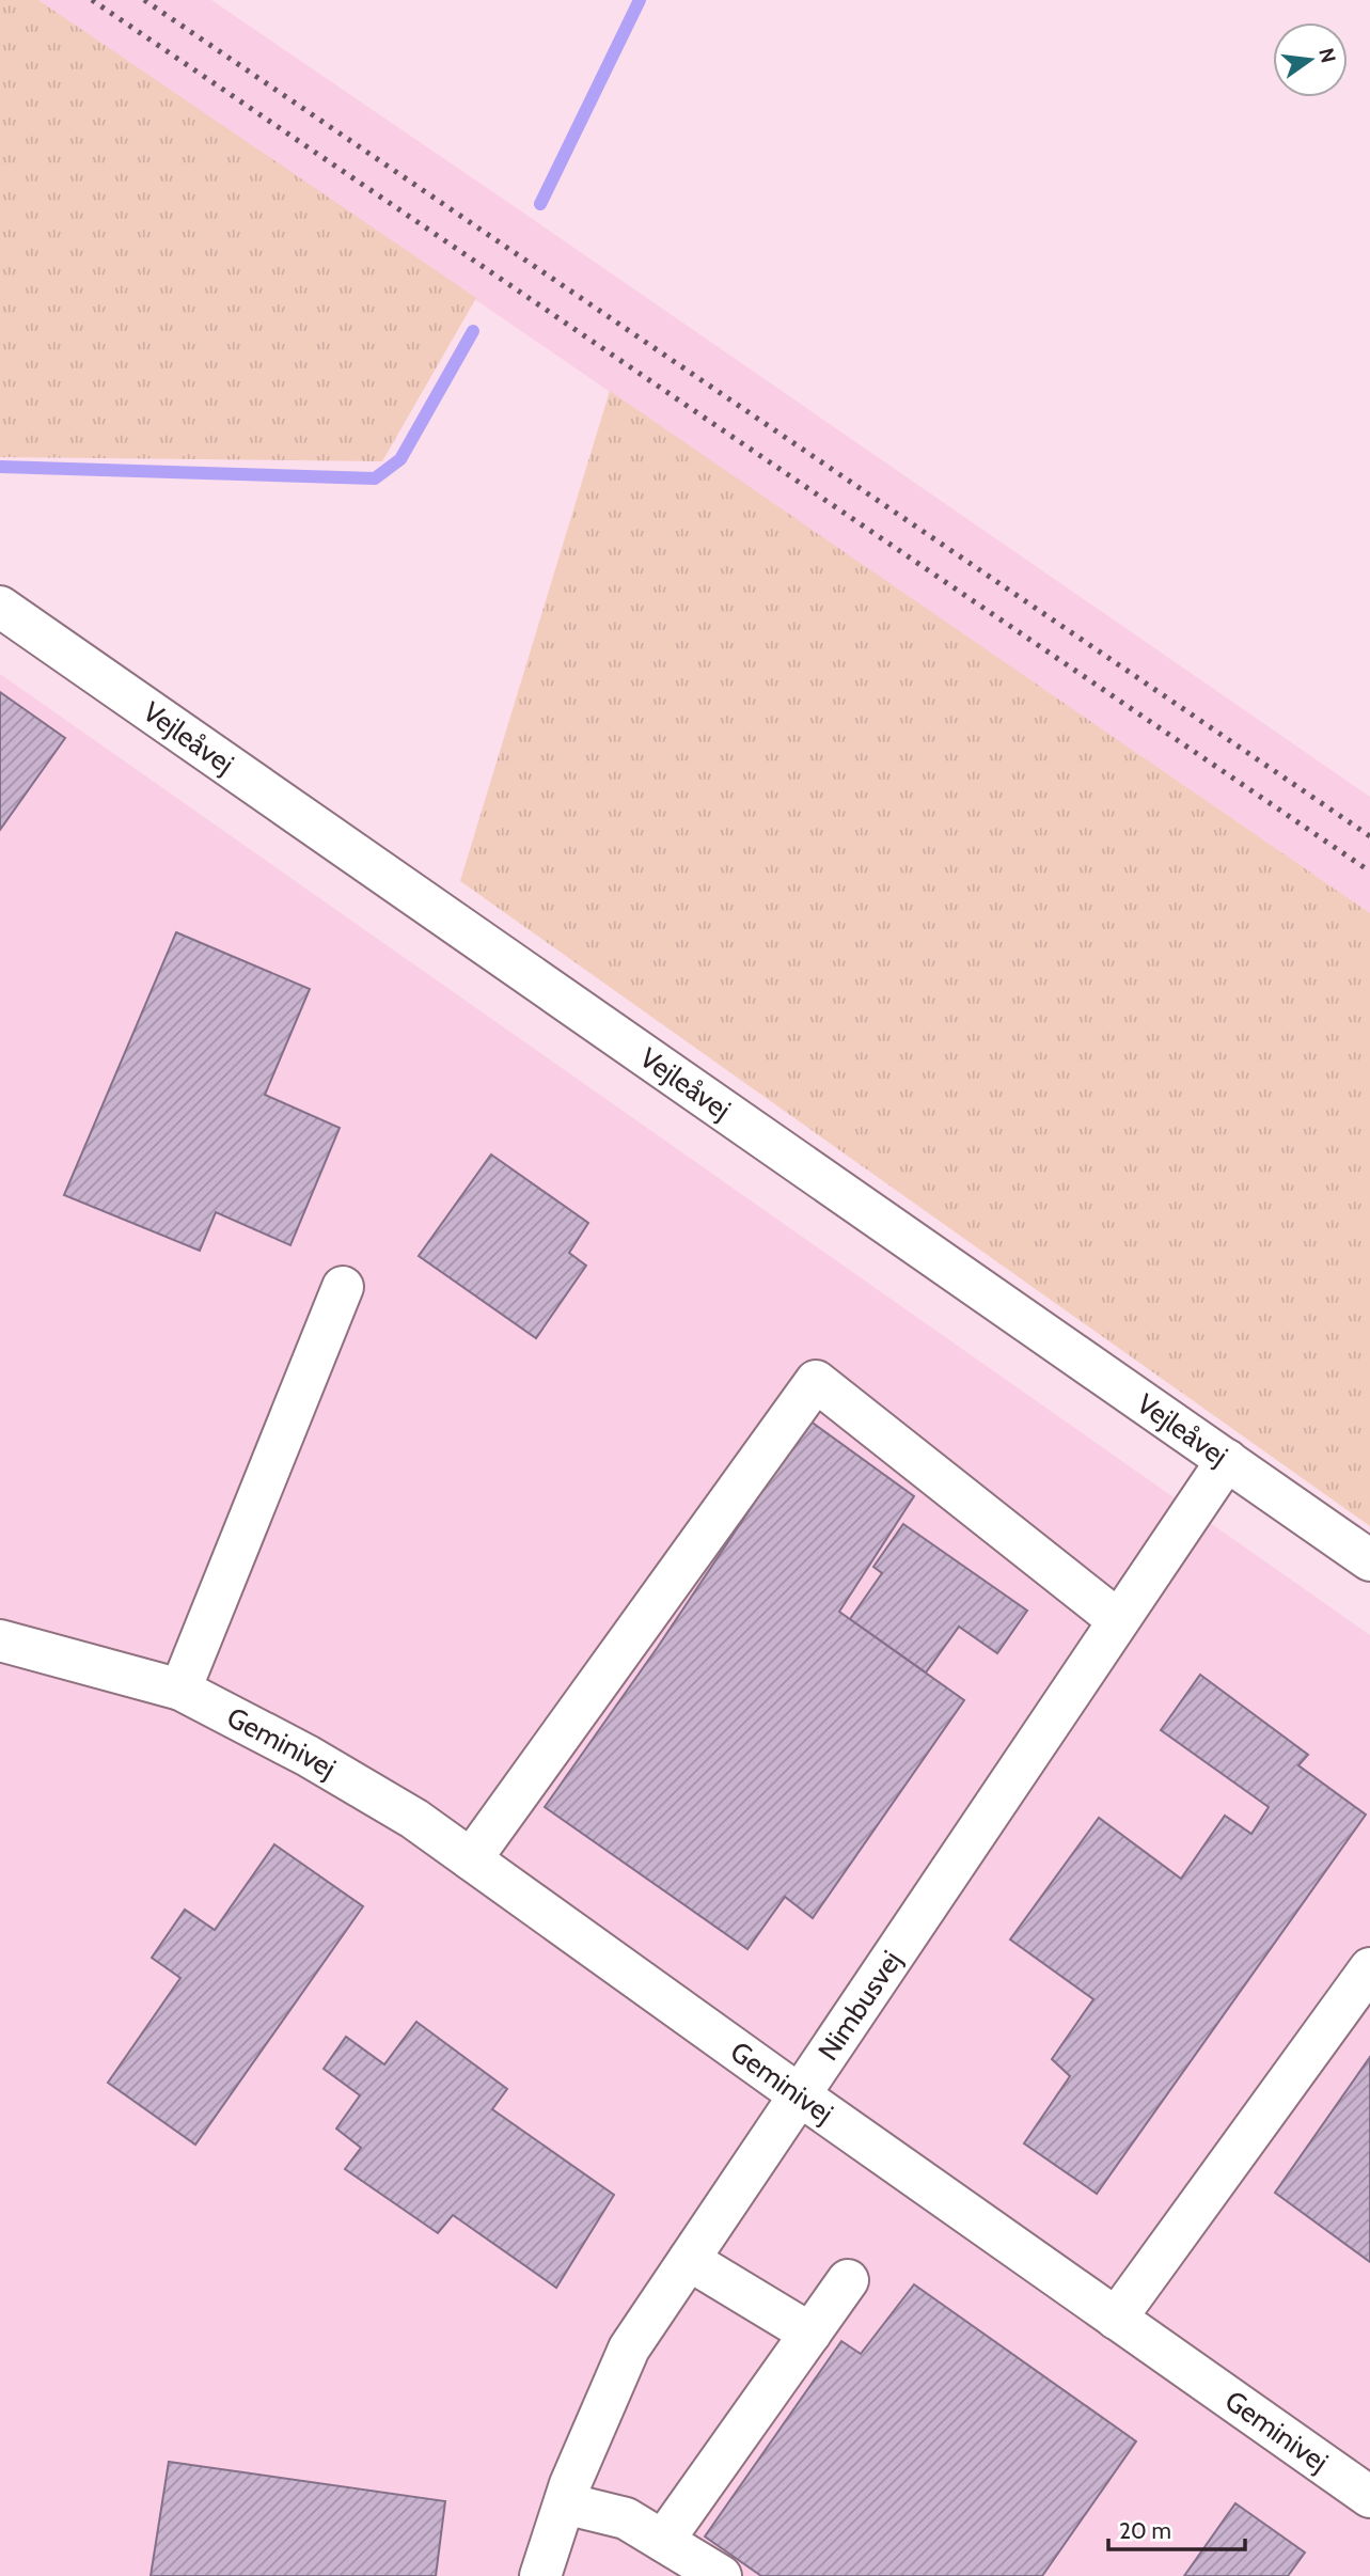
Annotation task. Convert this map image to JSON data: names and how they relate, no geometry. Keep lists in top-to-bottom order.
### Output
{
  "streets": {
    "street": ["Vejleåvej", "Geminivej", "Nimbusvej"]
  },
  "crossings": [
    ["Vejleåvej", "Nimbusvej"],
    ["Geminivej", "Nimbusvej"]
  ],
  "scale_bar": "20 m",
  "north": "right"
}
